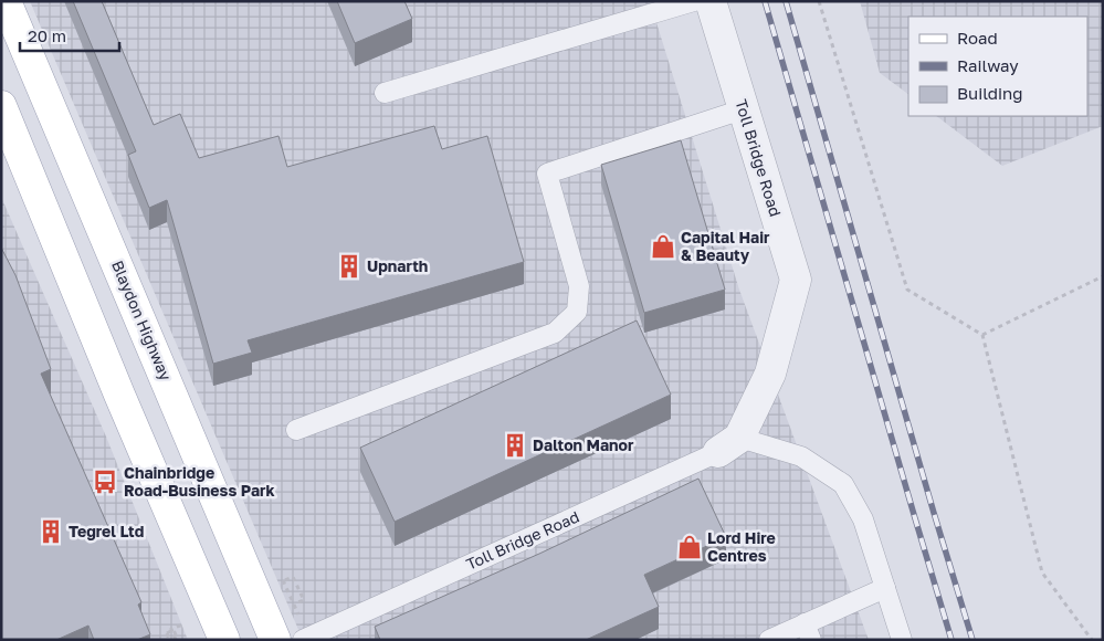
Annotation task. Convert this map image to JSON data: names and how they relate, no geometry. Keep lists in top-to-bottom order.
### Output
{
  "streets": {
    "main road": ["Blaydon Highway"],
    "street": ["Toll Bridge Road"]
  },
  "places": {
    "shop": ["Capital Hair & Beauty", "Lord Hire Centres"],
    "building": ["Upnarth", "Dalton Manor", "Tegrel Ltd"],
    "bus stop": ["Chainbridge Road-Business Park"]
  },
  "legend": ["Road", "Railway", "Building"],
  "scale_bar": "20 m"
}
